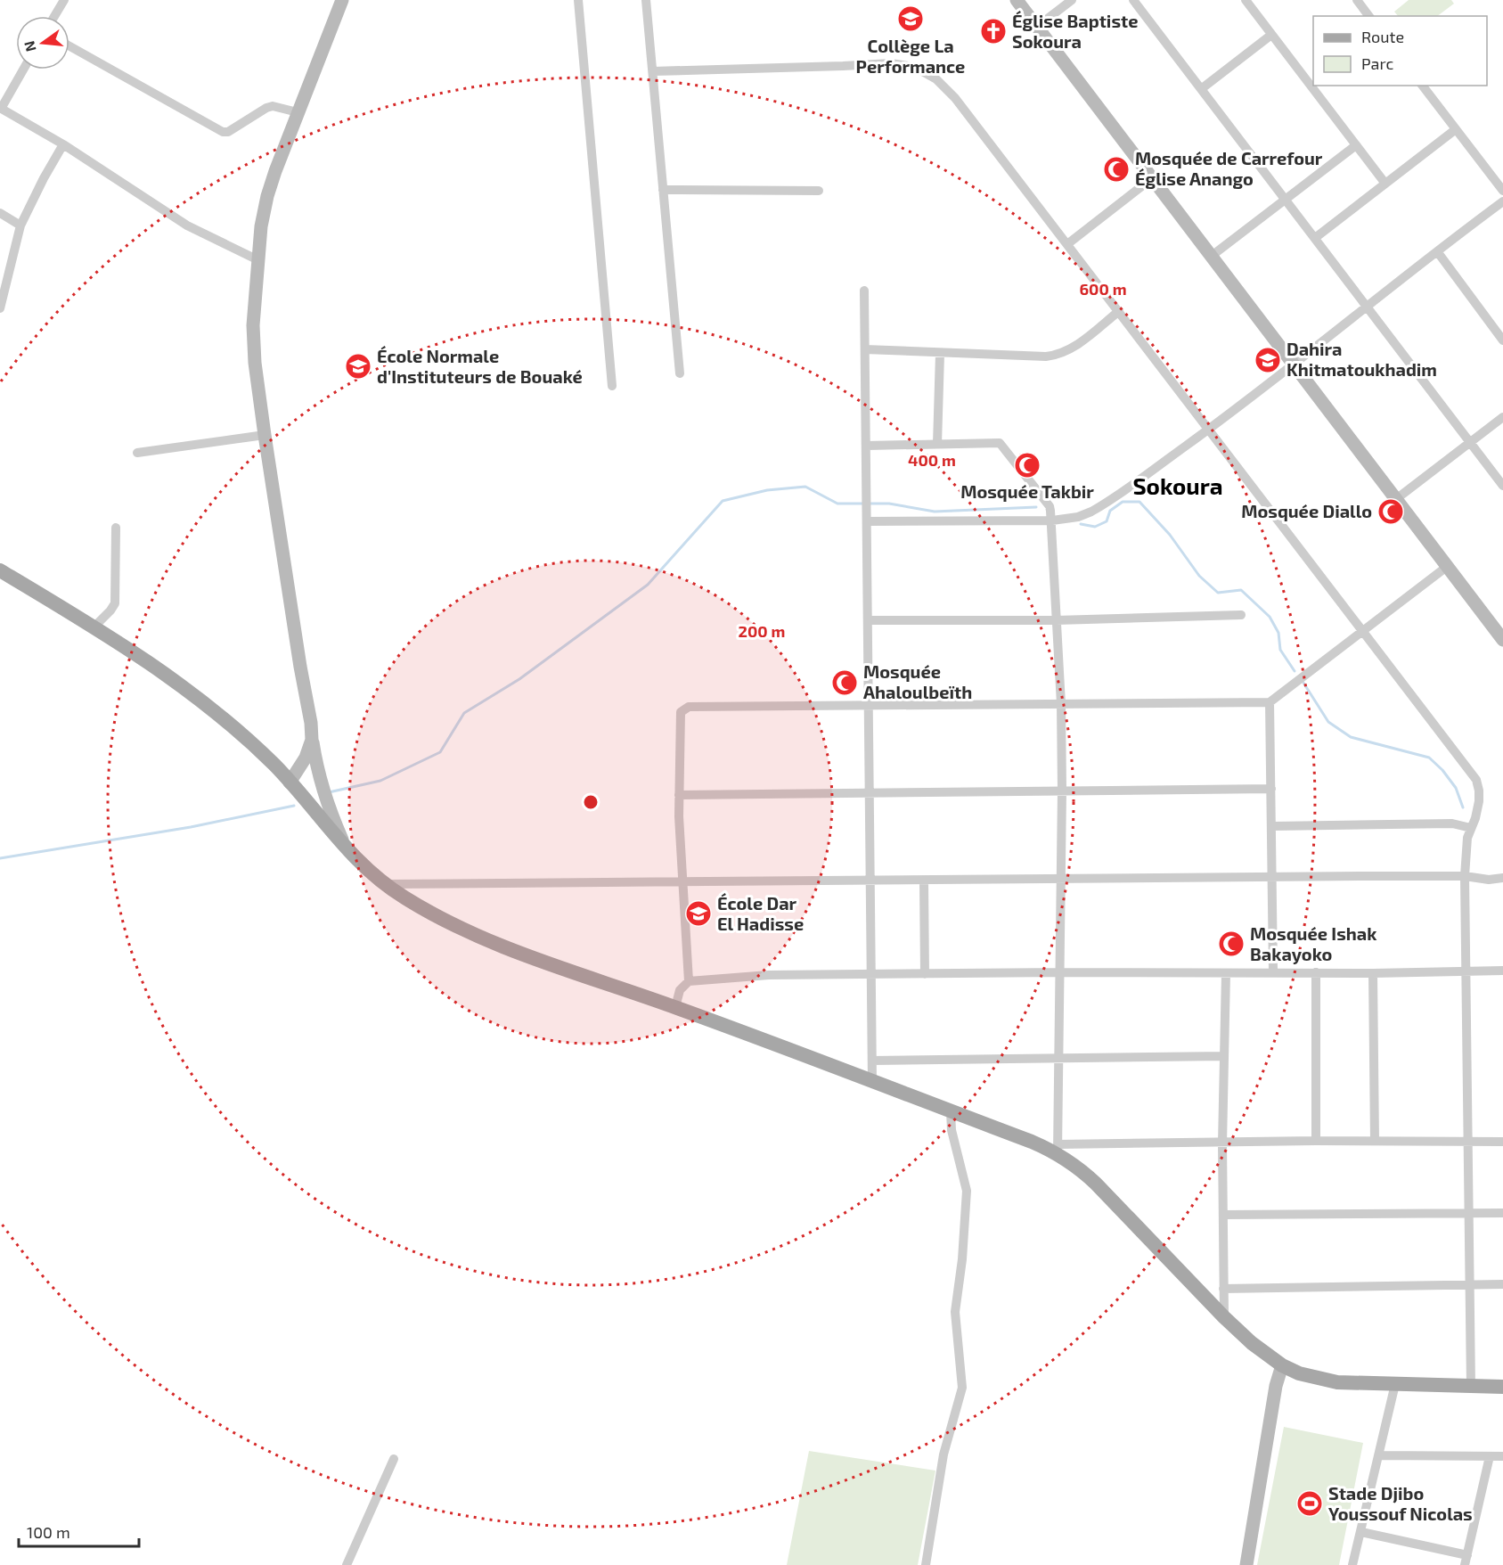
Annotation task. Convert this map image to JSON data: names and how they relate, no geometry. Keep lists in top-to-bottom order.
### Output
{
  "districts": ["Sokoura"],
  "places": {
    "school or university": [
      "Collège La Performance",
      "Dahira Khitmatoukhadim",
      "École Normale d'Instituteurs de Bouaké",
      "École Dar El Hadisse"
    ],
    "church": ["Église Baptiste Sokoura"],
    "mosque": [
      "Mosquée de Carrefour Église Anango",
      "Mosquée Takbir",
      "Mosquée Diallo",
      "Mosquée Ahaloulbeïth",
      "Mosquée Ishak Bakayoko"
    ],
    "sports": ["Stade Djibo Youssouf Nicolas"]
  },
  "legend": ["Route", "Parc"],
  "scale_bar": "100 m",
  "north": "left",
  "rings": ["600 m", "400 m", "200 m"]
}
